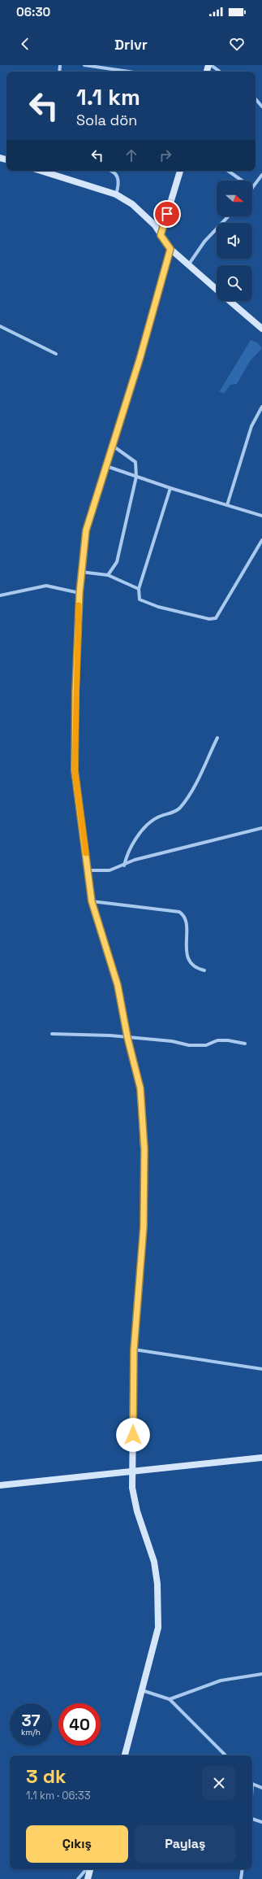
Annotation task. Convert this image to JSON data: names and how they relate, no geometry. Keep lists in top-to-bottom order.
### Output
{
  "north": "right",
  "page": {
    "status": "06:30",
    "header": "Drivr",
    "turn": ["1.1 km", "Sola dön"],
    "speed": "37 km/h",
    "limit": "40",
    "heading": ["3 dk", "1.1 km · 06:33"],
    "buttons": ["Çıkış", "Paylaş"]
  }
}
